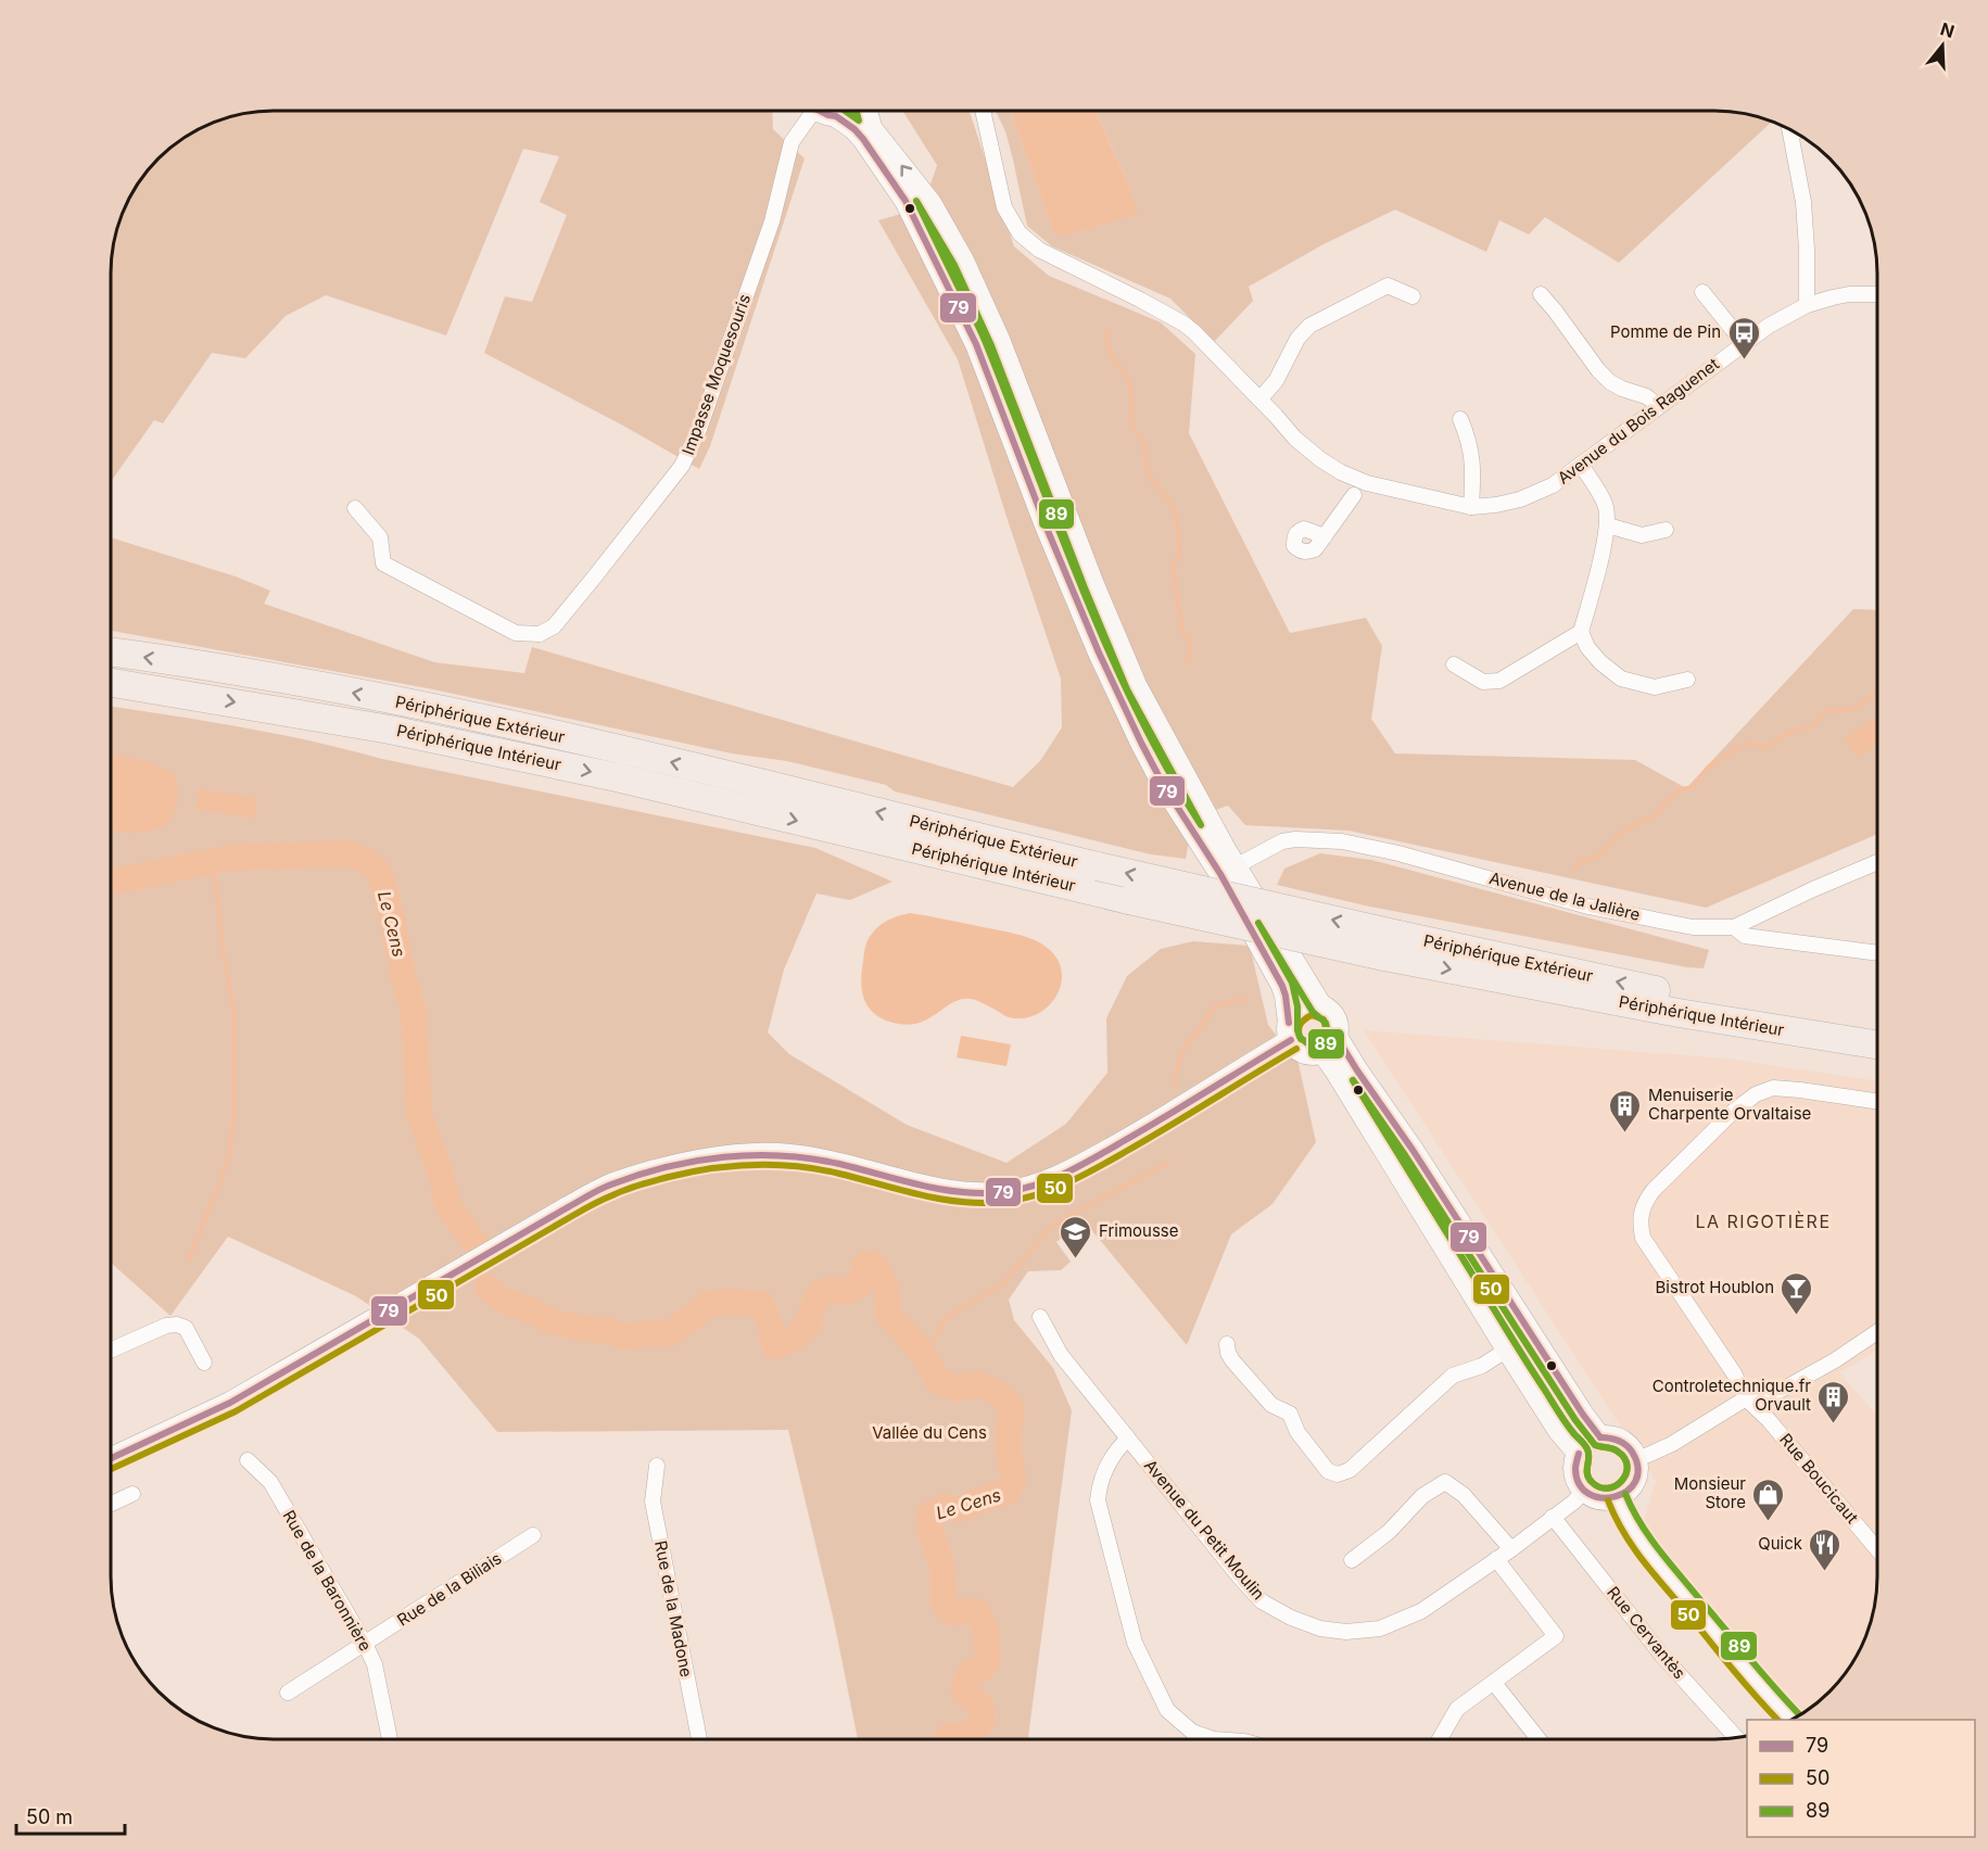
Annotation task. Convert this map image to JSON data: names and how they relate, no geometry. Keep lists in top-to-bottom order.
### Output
{
  "streets": {
    "highway": ["Périphérique Extérieur", "Périphérique Intérieur"],
    "street": [
      "Impasse Moquesouris",
      "Avenue du Bois Raguenet",
      "Avenue de la Jalière",
      "Rue Boucicaut",
      "Avenue du Petit Moulin",
      "Rue de la Baronnière",
      "Rue de la Biliais",
      "Rue de la Madone",
      "Rue Cervantès"
    ]
  },
  "crossings": [
    ["Périphérique Extérieur", "Périphérique Intérieur"],
    ["Avenue du Petit Moulin", "Rue Cervantès"],
    ["Rue de la Baronnière", "Rue de la Biliais"]
  ],
  "one_way": ["Périphérique Extérieur", "Périphérique Intérieur"],
  "districts": ["LA RIGOTIÈRE"],
  "water": ["Le Cens"],
  "parks": ["Vallée du Cens"],
  "places": {
    "bus stop": ["Pomme de Pin"],
    "building": ["Menuiserie Charpente Orvaltaise", "Controletechnique.fr Orvault"],
    "school or university": ["Frimousse"],
    "bar": ["Bistrot Houblon"],
    "shop": ["Monsieur Store"],
    "restaurant": ["Quick"]
  },
  "lines": ["transit line 79", "transit line 89", "transit line 50"],
  "legend": ["79", "50", "89"],
  "scale_bar": "50 m",
  "north": "top"
}
